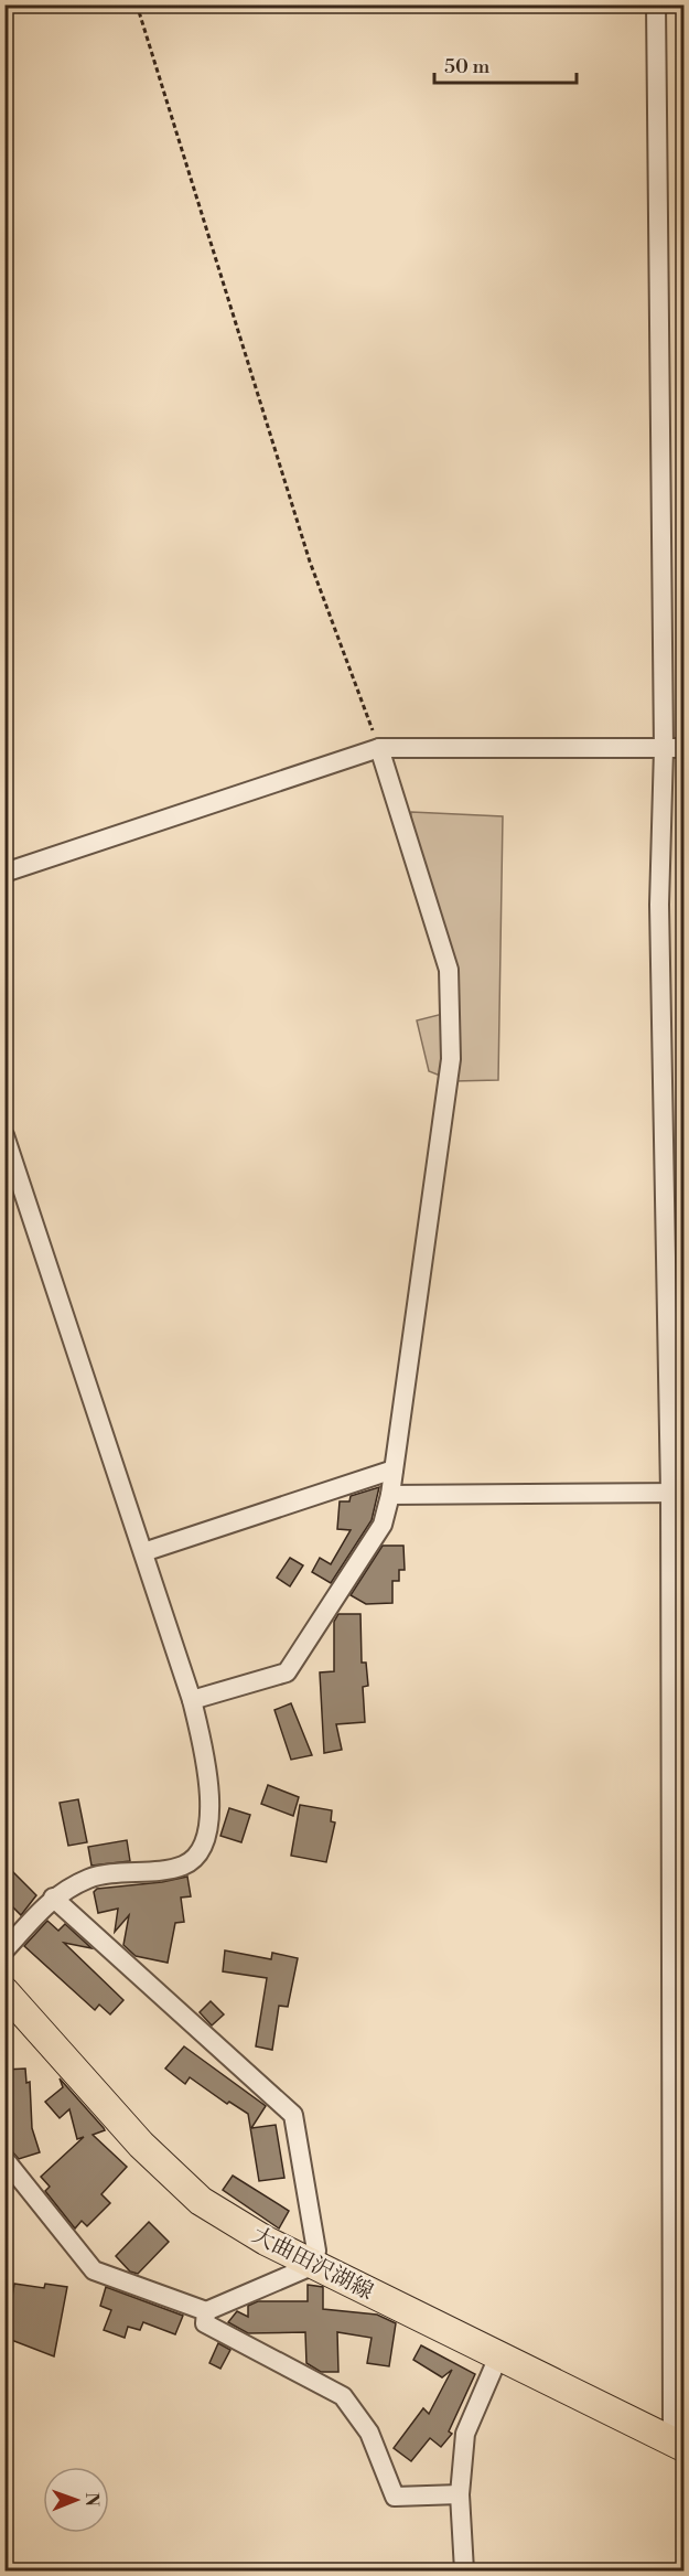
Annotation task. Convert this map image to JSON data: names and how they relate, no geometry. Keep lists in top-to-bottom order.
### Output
{
  "streets": {
    "main road": ["大曲田沢湖線"]
  },
  "scale_bar": "50 m",
  "north": "right"
}
